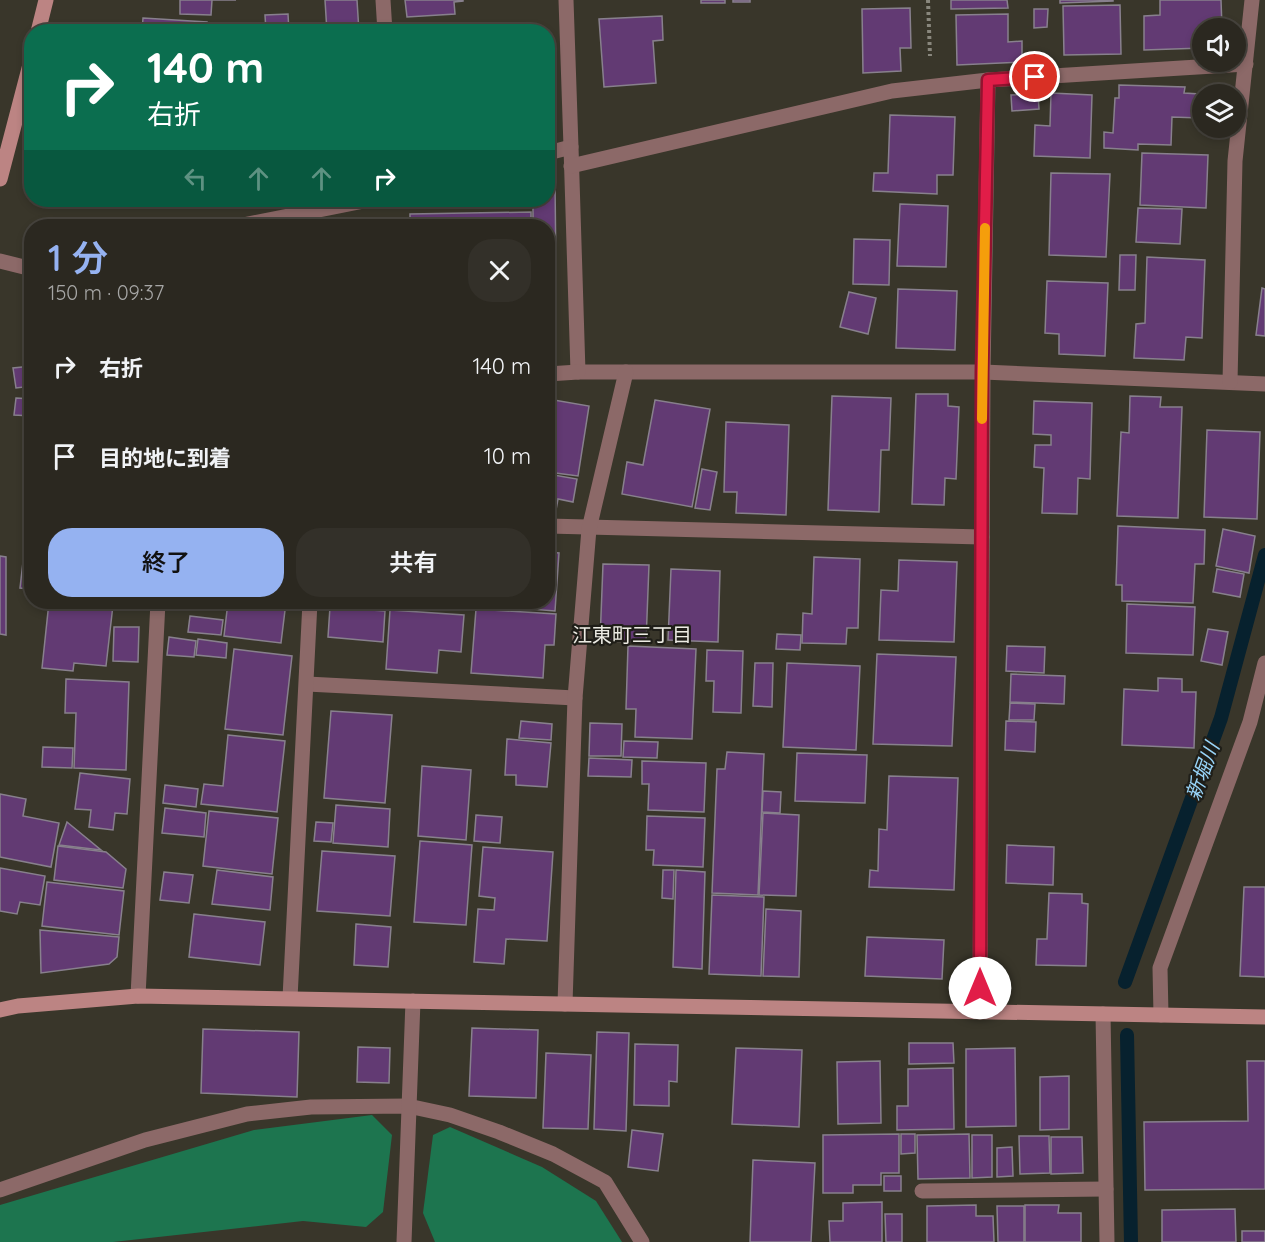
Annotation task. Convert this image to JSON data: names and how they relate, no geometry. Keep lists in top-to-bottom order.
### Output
{
  "districts": ["江東町三丁目"],
  "water": ["新堀川"],
  "page": {
    "turn": ["140 m", "右折"],
    "heading": ["1 分", "150 m · 09:37"],
    "list": [
      {
        "name": "右折",
        "value": "140 m"
      },
      {
        "name": "目的地に到着",
        "value": "10 m"
      }
    ],
    "buttons": ["終了", "共有"]
  }
}
